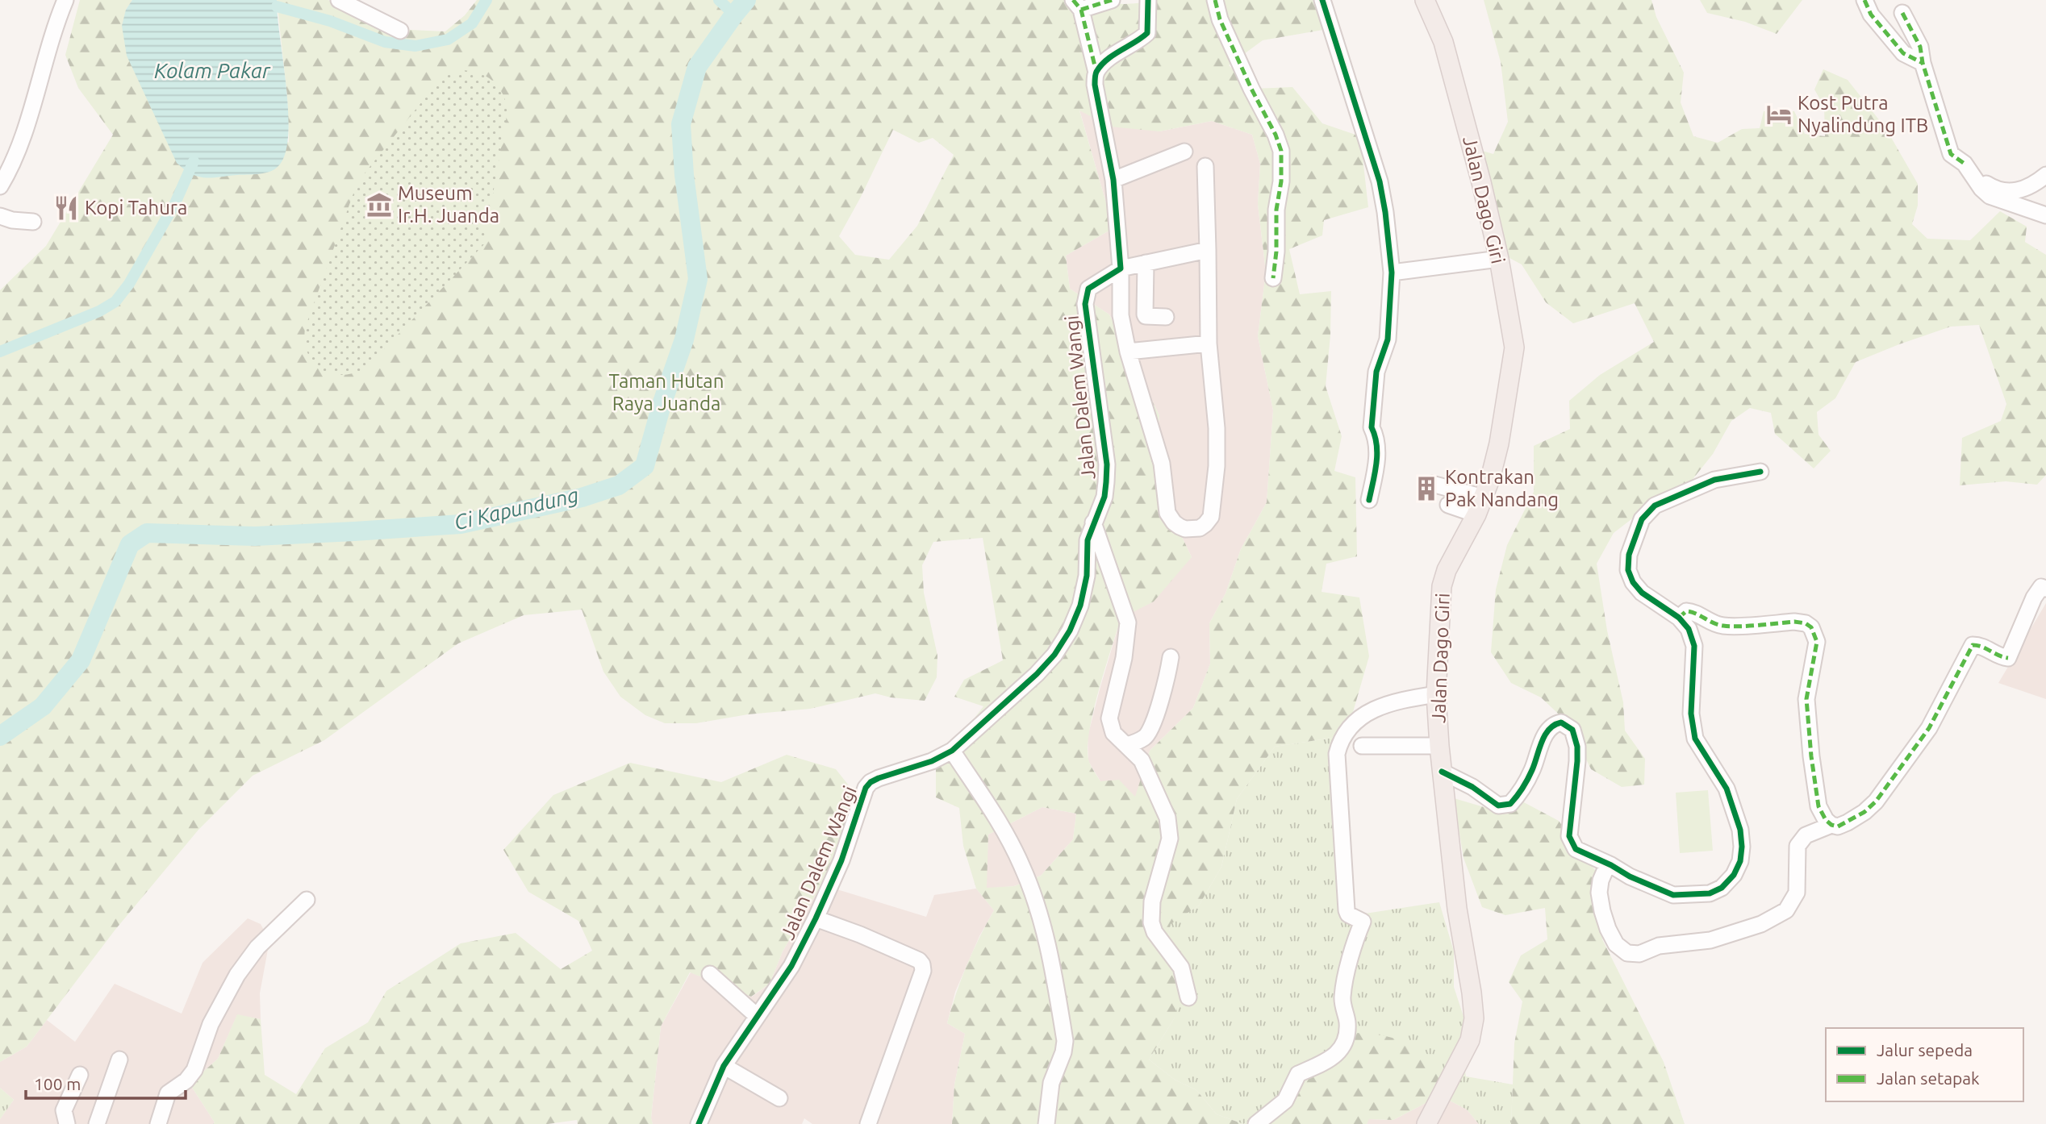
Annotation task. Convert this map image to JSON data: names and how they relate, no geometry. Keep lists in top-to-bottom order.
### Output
{
  "streets": {
    "main road": ["Jalan Dago Giri"],
    "street": ["Jalan Dalem Wangi"]
  },
  "water": ["Kolam Pakar", "Ci Kapundung"],
  "parks": ["Taman Hutan Raya Juanda"],
  "places": {
    "hotel": ["Kost Putra Nyalindung ITB"],
    "museum": ["Museum Ir.H. Juanda"],
    "restaurant": ["Kopi Tahura"],
    "building": ["Kontrakan Pak Nandang"]
  },
  "legend": ["Jalur sepeda", "Jalan setapak"],
  "scale_bar": "100 m"
}
